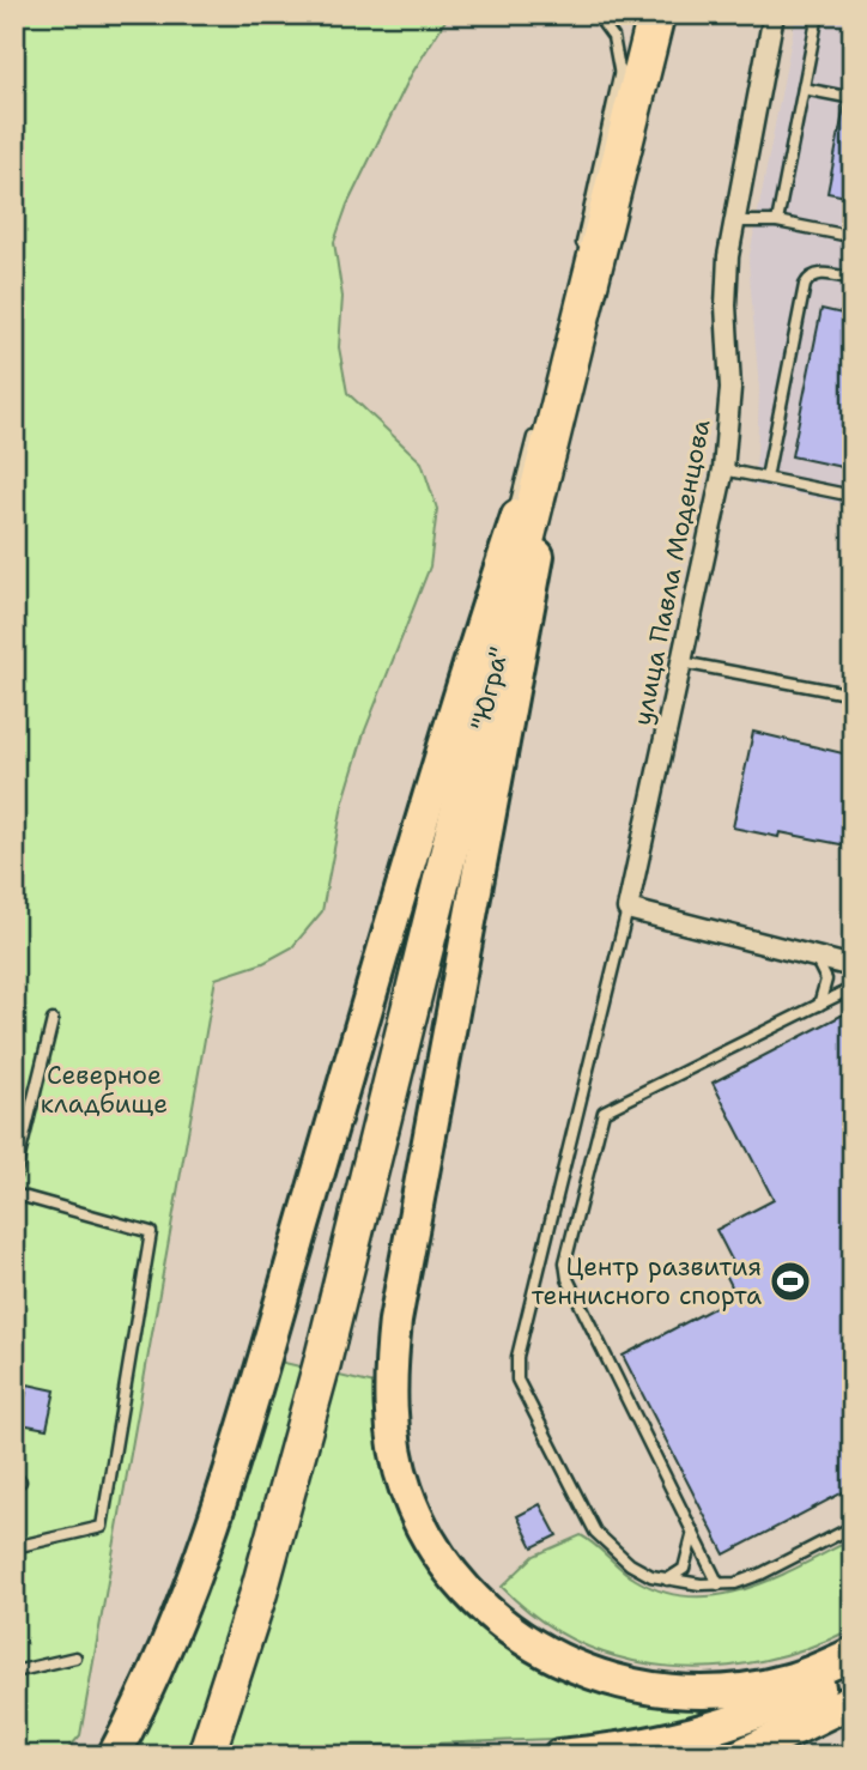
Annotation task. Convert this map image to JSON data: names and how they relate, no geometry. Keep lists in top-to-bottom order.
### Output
{
  "streets": {
    "highway": ["\"Югра\""],
    "street": ["улица Павла Моденцова"]
  },
  "parks": ["Северное кладбище"],
  "places": {
    "sports": ["Центр развития теннисного спорта"]
  }
}
